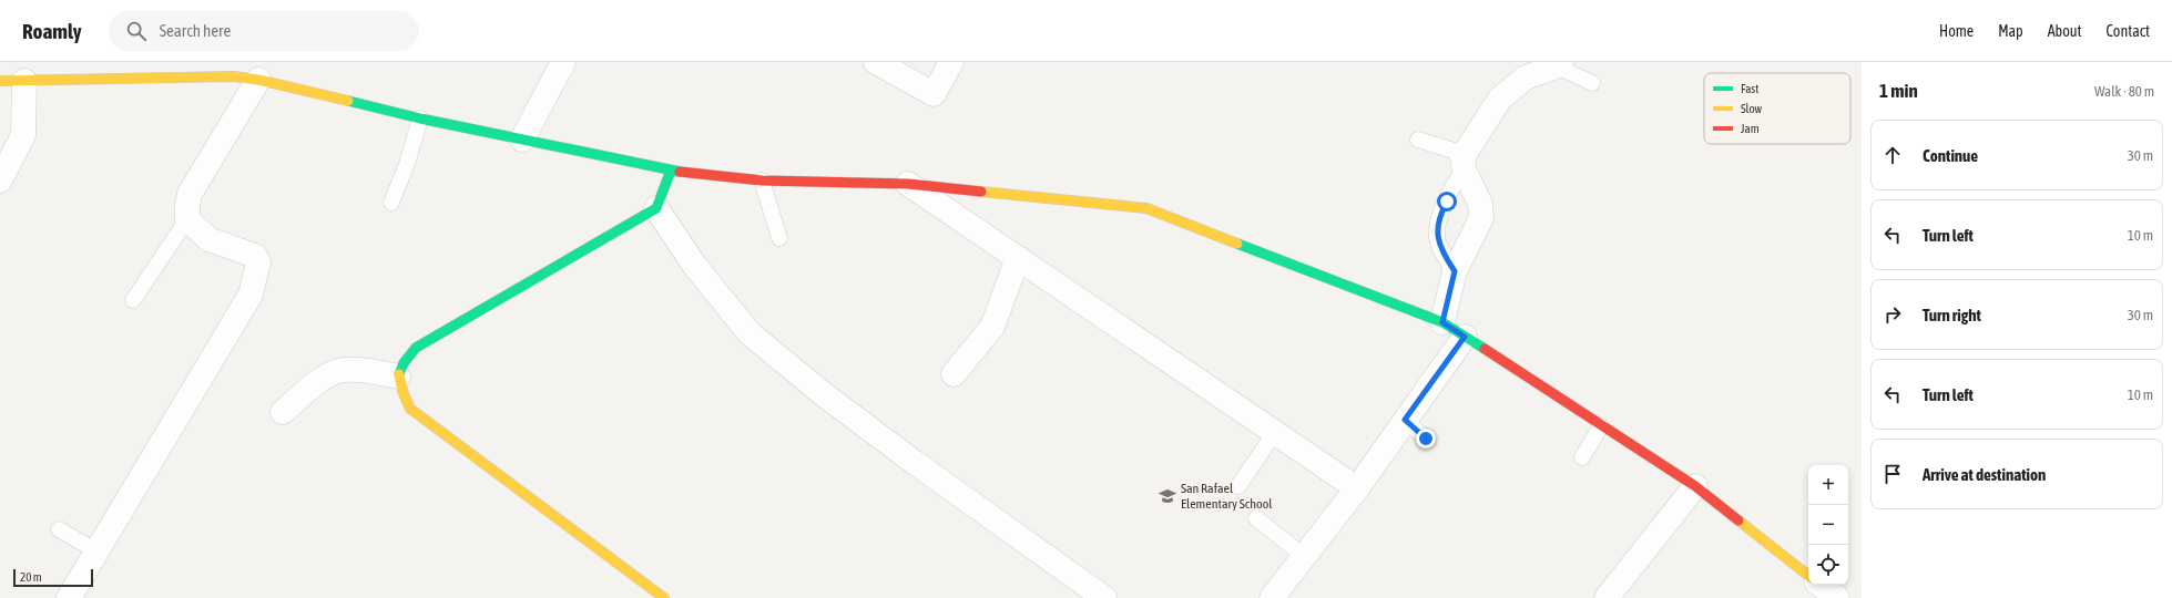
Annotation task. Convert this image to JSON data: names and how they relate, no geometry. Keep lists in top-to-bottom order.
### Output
{
  "places": {
    "school or university": ["San Rafael Elementary School"]
  },
  "legend": ["Fast", "Slow", "Jam"],
  "scale_bar": "20 m",
  "page": {
    "header": "Roamly",
    "search": "Search here",
    "nav": [
      "Home",
      "Map",
      "About",
      "Contact"
    ],
    "heading": ["1 min", "Walk · 80 m"],
    "list": [
      ["Continue", "30 m"],
      ["Turn left", "10 m"],
      ["Turn right", "30 m"],
      ["Turn left", "10 m"],
      "Arrive at destination"
    ],
    "map_buttons": ["+", "−"],
    "scale": "20 m"
  }
}
